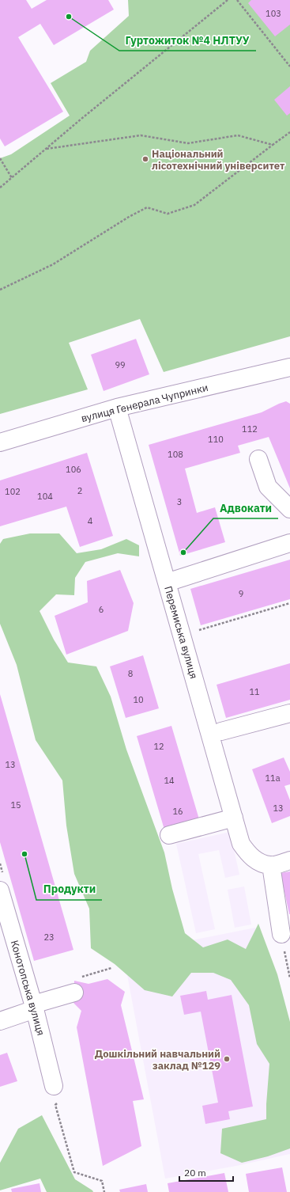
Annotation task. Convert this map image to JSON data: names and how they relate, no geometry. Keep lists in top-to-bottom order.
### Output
{
  "streets": {
    "street": ["вулиця Генерала Чупринки", "Перемиська вулиця", "Конотопська вулиця"]
  },
  "crossings": [
    ["вулиця Генерала Чупринки", "Перемиська вулиця"]
  ],
  "places": [
    "Гуртожиток №4 НЛТУУ",
    "Національний лісотехнічний університет",
    "Адвокати",
    "Продукти",
    "Дошкільний навчальний заклад №129"
  ],
  "house_numbers": [
    "103",
    "99",
    "112",
    "110",
    "108",
    "106",
    "2",
    "102",
    "104",
    "3",
    "4",
    "9",
    "6",
    "8",
    "11",
    "10",
    "12",
    "13",
    "11а",
    "14",
    "15",
    "13",
    "16",
    "23"
  ],
  "scale_bar": "20 m"
}
